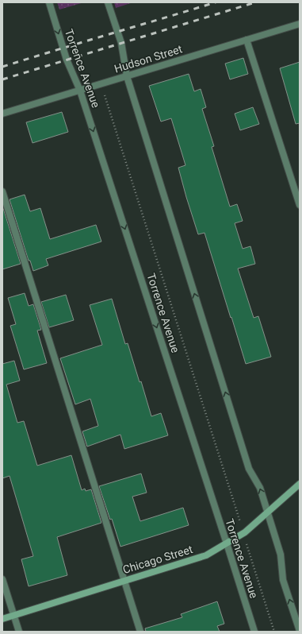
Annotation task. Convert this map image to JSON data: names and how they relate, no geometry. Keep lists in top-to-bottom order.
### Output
{
  "streets": {
    "main road": ["Chicago Street"],
    "street": ["Hudson Street", "Torrence Avenue"]
  },
  "crossings": [
    ["Hudson Street", "Torrence Avenue"],
    ["Torrence Avenue", "Chicago Street"]
  ]
}
